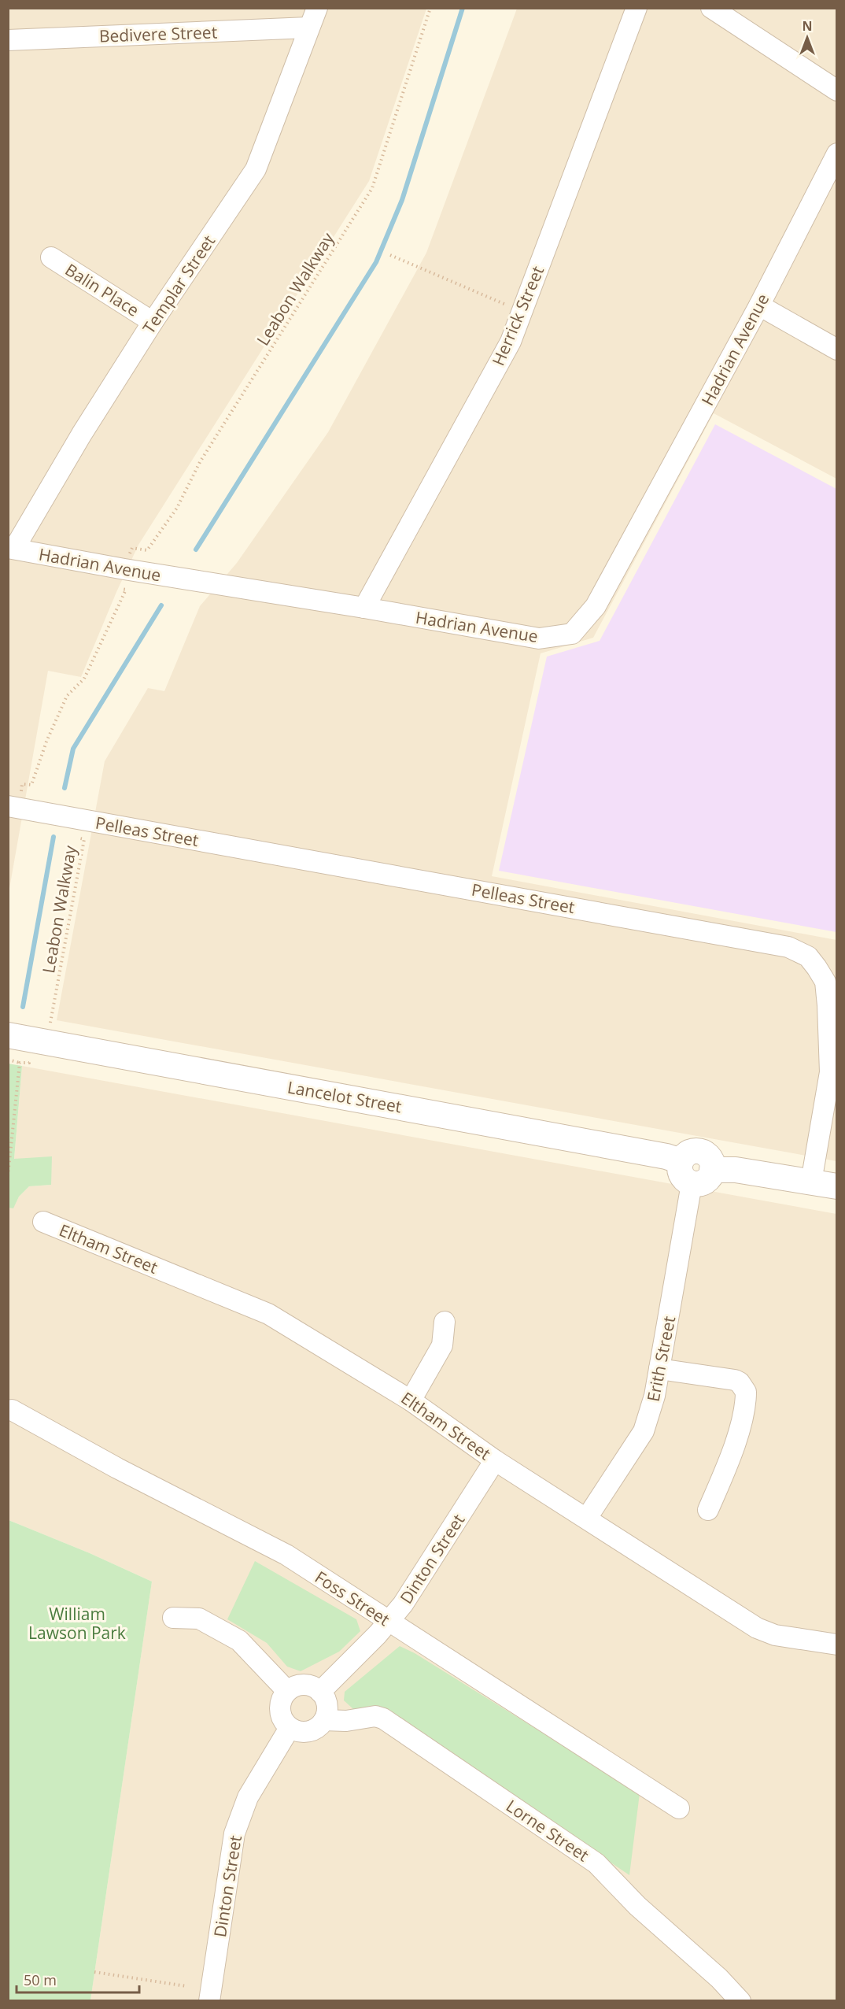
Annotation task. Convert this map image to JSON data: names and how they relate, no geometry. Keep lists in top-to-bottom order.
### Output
{
  "streets": {
    "street": [
      "Bedivere Street",
      "Templar Street",
      "Balin Place",
      "Herrick Street",
      "Hadrian Avenue",
      "Pelleas Street",
      "Lancelot Street",
      "Eltham Street",
      "Erith Street",
      "Dinton Street",
      "Foss Street",
      "Lorne Street"
    ],
    "path": ["Leabon Walkway"]
  },
  "crossings": [
    ["Bedivere Street", "Templar Street"],
    ["Templar Street", "Balin Place"],
    ["Templar Street", "Hadrian Avenue"],
    ["Herrick Street", "Hadrian Avenue"],
    ["Lancelot Street", "Erith Street"],
    ["Eltham Street", "Erith Street"],
    ["Eltham Street", "Dinton Street"],
    ["Dinton Street", "Foss Street"],
    ["Dinton Street", "Lorne Street"]
  ],
  "parks": ["William Lawson Park"],
  "scale_bar": "50 m",
  "north": "top"
}
